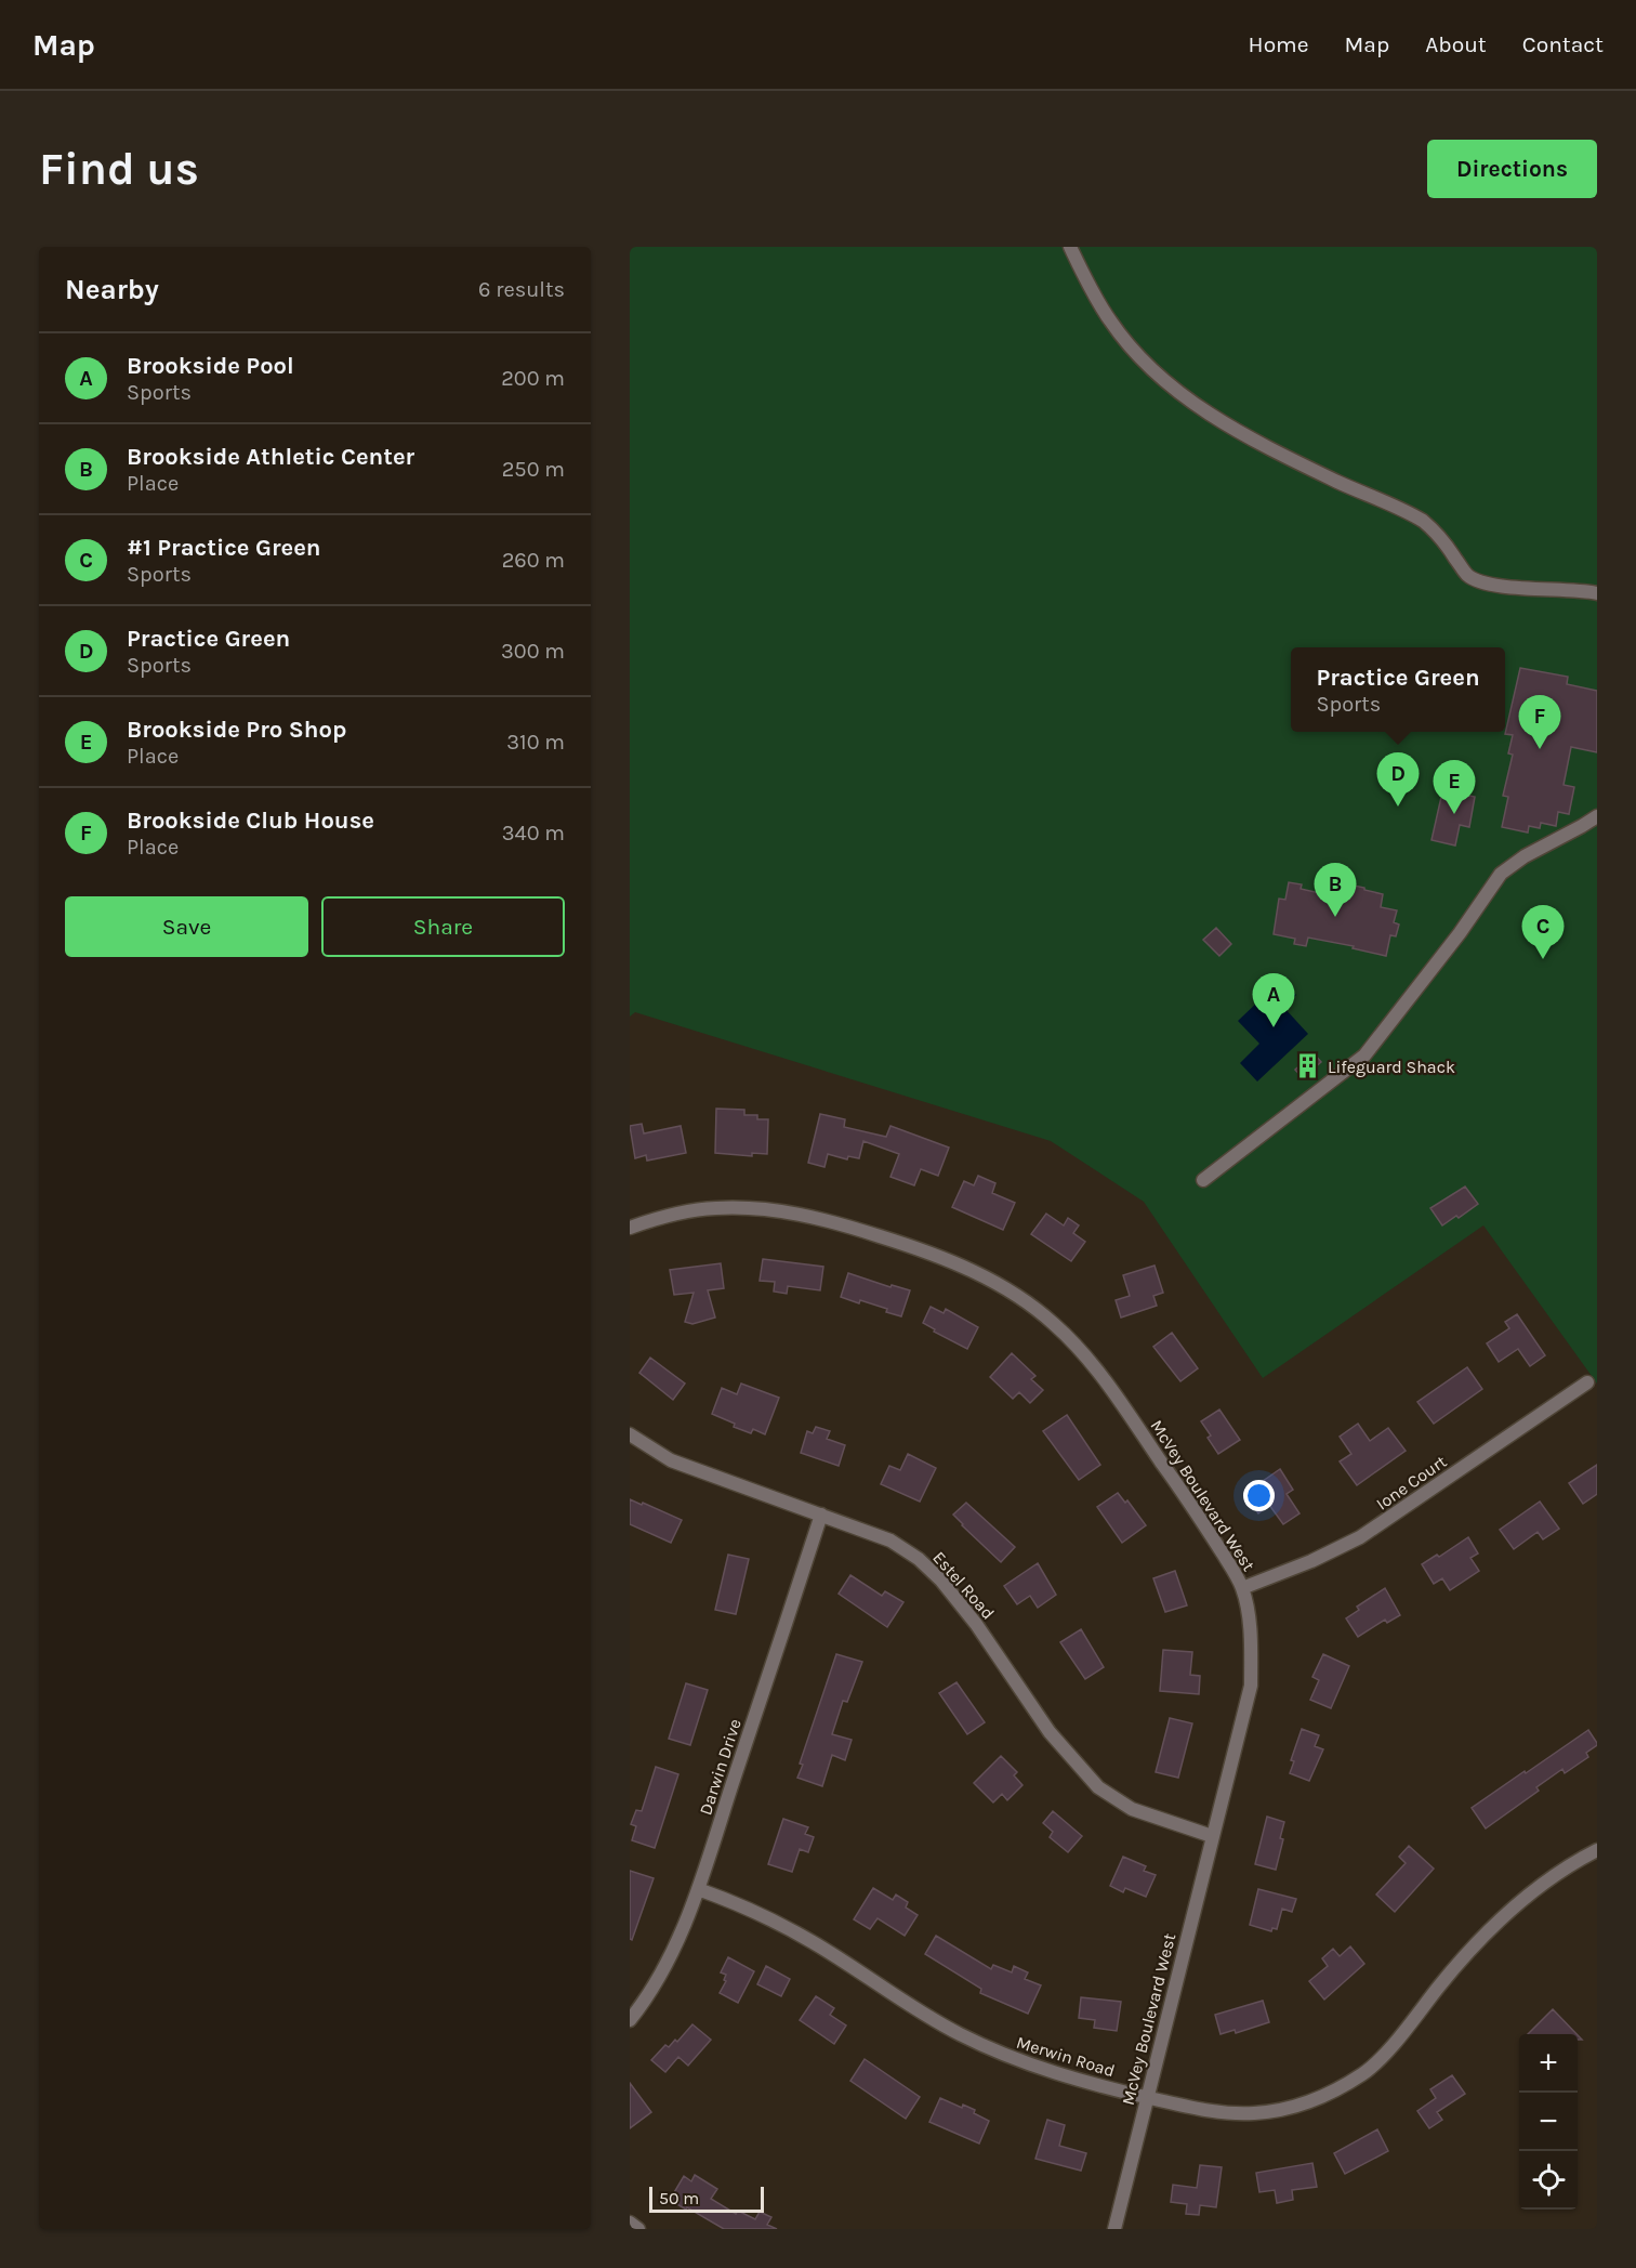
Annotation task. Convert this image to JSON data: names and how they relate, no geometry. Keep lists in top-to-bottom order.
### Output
{
  "streets": {
    "street": [
      "Ione Court",
      "McVey Boulevard West",
      "Estel Road",
      "Darwin Drive",
      "Merwin Road"
    ]
  },
  "crossings": [
    ["Ione Court", "McVey Boulevard West"],
    ["McVey Boulevard West", "Estel Road"],
    ["McVey Boulevard West", "Merwin Road"],
    ["Estel Road", "Darwin Drive"],
    ["Darwin Drive", "Merwin Road"]
  ],
  "places": {
    "building": ["Lifeguard Shack"]
  },
  "scale_bar": "50 m",
  "page": {
    "header": "Map",
    "nav": [
      "Home",
      "Map",
      "About",
      "Contact"
    ],
    "buttons": [
      "Directions",
      ["Save", "Share"]
    ],
    "title": "Find us",
    "heading": ["Nearby", "6 results"],
    "list": [
      {
        "mark": "A",
        "name": "Brookside Pool",
        "note": "Sports",
        "value": "200 m"
      },
      {
        "mark": "B",
        "name": "Brookside Athletic Center",
        "note": "Place",
        "value": "250 m"
      },
      {
        "mark": "C",
        "name": "#1 Practice Green",
        "note": "Sports",
        "value": "260 m"
      },
      {
        "mark": "D",
        "name": "Practice Green",
        "note": "Sports",
        "value": "300 m"
      },
      {
        "mark": "E",
        "name": "Brookside Pro Shop",
        "note": "Place",
        "value": "310 m"
      },
      {
        "mark": "F",
        "name": "Brookside Club House",
        "note": "Place",
        "value": "340 m"
      }
    ],
    "popup": ["Practice Green", "Sports"],
    "pins": [
      "F",
      "D",
      "E",
      "B",
      "C",
      "A"
    ],
    "map_buttons": ["+", "−"],
    "scale": "50 m"
  }
}
